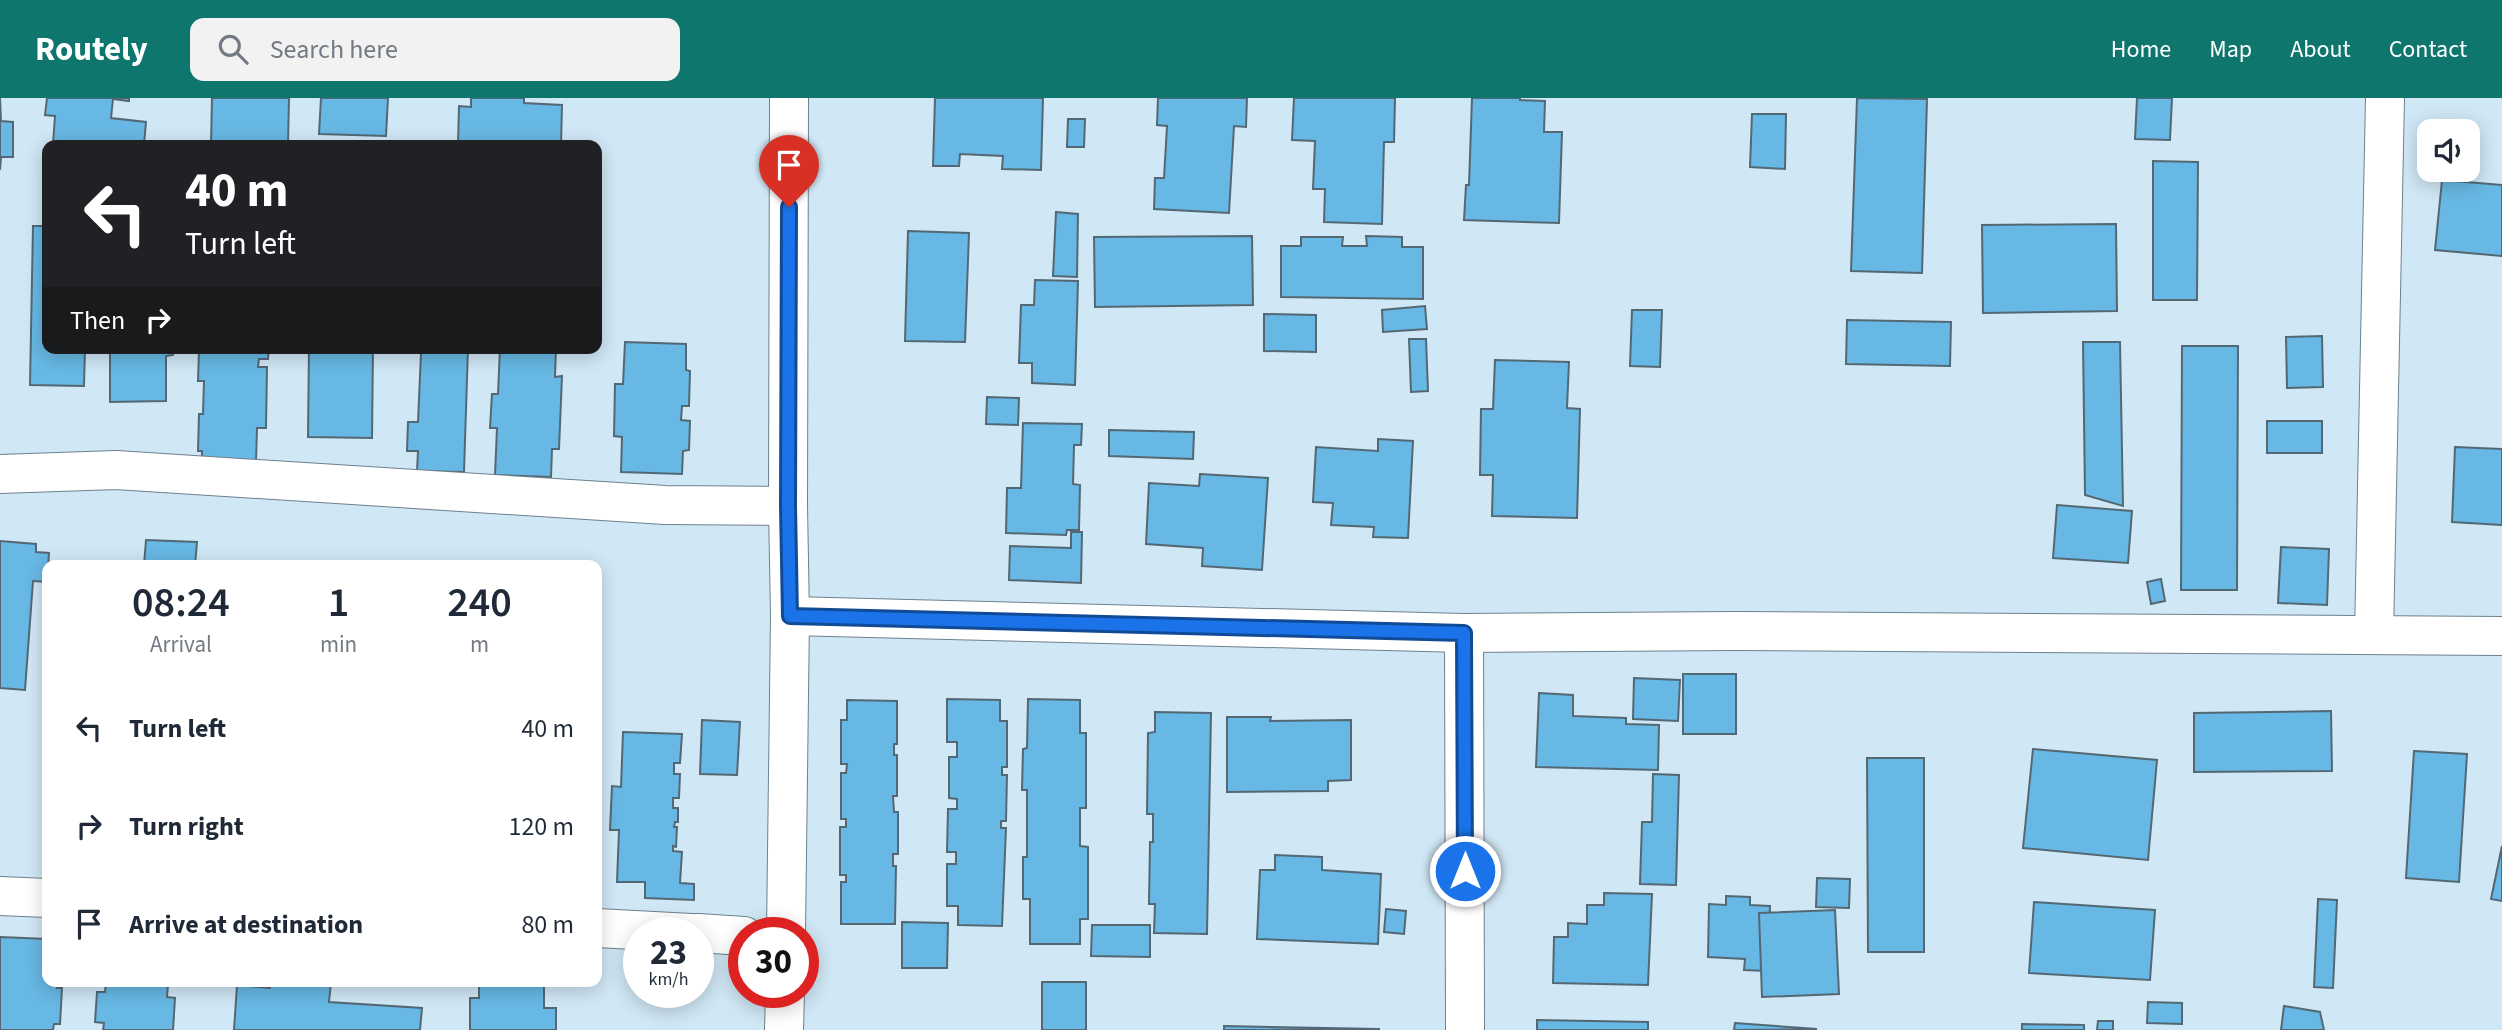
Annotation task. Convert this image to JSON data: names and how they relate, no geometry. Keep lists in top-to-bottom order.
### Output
{
  "page": {
    "header": "Routely",
    "search": "Search here",
    "nav": [
      "Home",
      "Map",
      "About",
      "Contact"
    ],
    "turn": ["40 m", "Turn left"],
    "then": "Then",
    "eta": [
      "08:24",
      "Arrival",
      "1",
      "min",
      "240",
      "m"
    ],
    "list": [
      {
        "name": "Turn left",
        "value": "40 m"
      },
      {
        "name": "Turn right",
        "value": "120 m"
      },
      {
        "name": "Arrive at destination",
        "value": "80 m"
      }
    ],
    "speed": "23 km/h",
    "limit": "30"
  }
}
